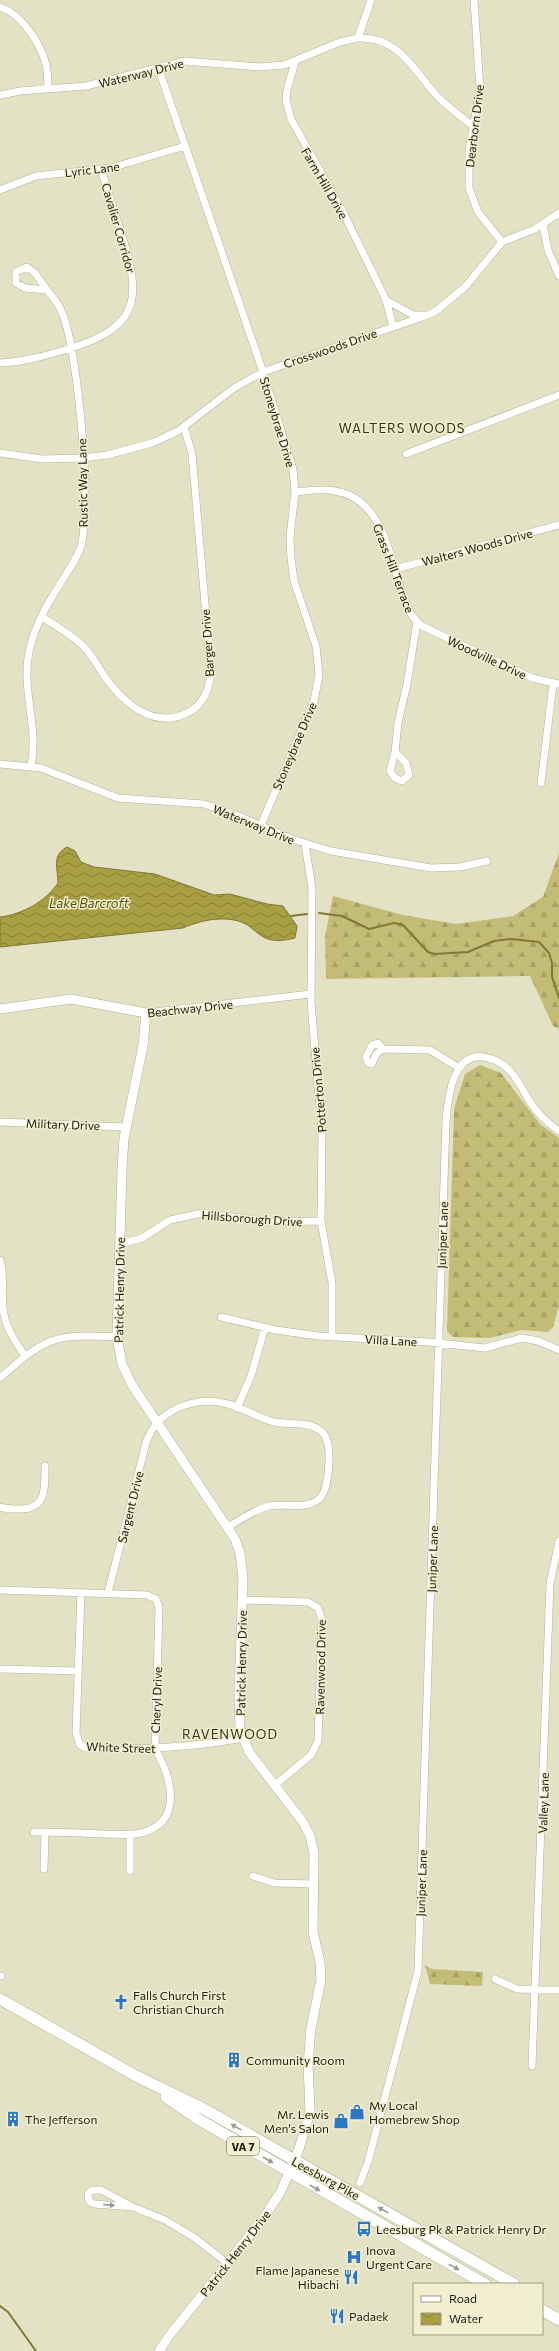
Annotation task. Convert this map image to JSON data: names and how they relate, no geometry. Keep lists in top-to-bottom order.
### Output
{
  "streets": {
    "main road": ["VA 7", "Leesburg Pike"],
    "street": [
      "Waterway Drive",
      "Dearborn Drive",
      "Lyric Lane",
      "Farm Hill Drive",
      "Cavalier Corridor",
      "Crosswoods Drive",
      "Stoneybrae Drive",
      "Rustic Way Lane",
      "Walters Woods Drive",
      "Grass Hill Terrace",
      "Barger Drive",
      "Woodville Drive",
      "Beachway Drive",
      "Potterton Drive",
      "Military Drive",
      "Hillsborough Drive",
      "Juniper Lane",
      "Patrick Henry Drive",
      "Villa Lane",
      "Sargent Drive",
      "Ravenwood Drive",
      "Cheryl Drive",
      "White Street",
      "Valley Lane"
    ]
  },
  "crossings": [
    ["Waterway Drive", "Dearborn Drive"],
    ["Waterway Drive", "Farm Hill Drive"],
    ["Waterway Drive", "Stoneybrae Drive"],
    ["Waterway Drive", "Rustic Way Lane"],
    ["Waterway Drive", "Potterton Drive"],
    ["Lyric Lane", "Cavalier Corridor"],
    ["Lyric Lane", "Stoneybrae Drive"],
    ["Farm Hill Drive", "Crosswoods Drive"],
    ["Cavalier Corridor", "Rustic Way Lane"],
    ["Crosswoods Drive", "Stoneybrae Drive"],
    ["Crosswoods Drive", "Rustic Way Lane"],
    ["Crosswoods Drive", "Barger Drive"],
    ["Stoneybrae Drive", "Grass Hill Terrace"],
    ["Rustic Way Lane", "Barger Drive"],
    ["Walters Woods Drive", "Grass Hill Terrace"],
    ["Grass Hill Terrace", "Woodville Drive"],
    ["Beachway Drive", "Potterton Drive"],
    ["Beachway Drive", "Patrick Henry Drive"],
    ["Potterton Drive", "Hillsborough Drive"],
    ["Potterton Drive", "Villa Lane"],
    ["Military Drive", "Patrick Henry Drive"],
    ["Hillsborough Drive", "Patrick Henry Drive"],
    ["Juniper Lane", "Villa Lane"],
    ["Patrick Henry Drive", "Sargent Drive"],
    ["Patrick Henry Drive", "Ravenwood Drive"],
    ["Patrick Henry Drive", "White Street"],
    ["Patrick Henry Drive", "Leesburg Pike"],
    ["Sargent Drive", "Cheryl Drive"],
    ["Cheryl Drive", "White Street"]
  ],
  "districts": ["WALTERS WOODS", "RAVENWOOD"],
  "water": ["Lake Barcroft"],
  "places": {
    "church": ["Falls Church First Christian Church"],
    "building": ["Community Room", "The Jefferson"],
    "shop": ["My Local Homebrew Shop", "Mr. Lewis Men's Salon"],
    "bus stop": ["Leesburg Pk & Patrick Henry Dr"],
    "hospital": ["Inova Urgent Care"],
    "restaurant": ["Flame Japanese Hibachi", "Padaek"]
  },
  "legend": ["Road", "Water"]
}
